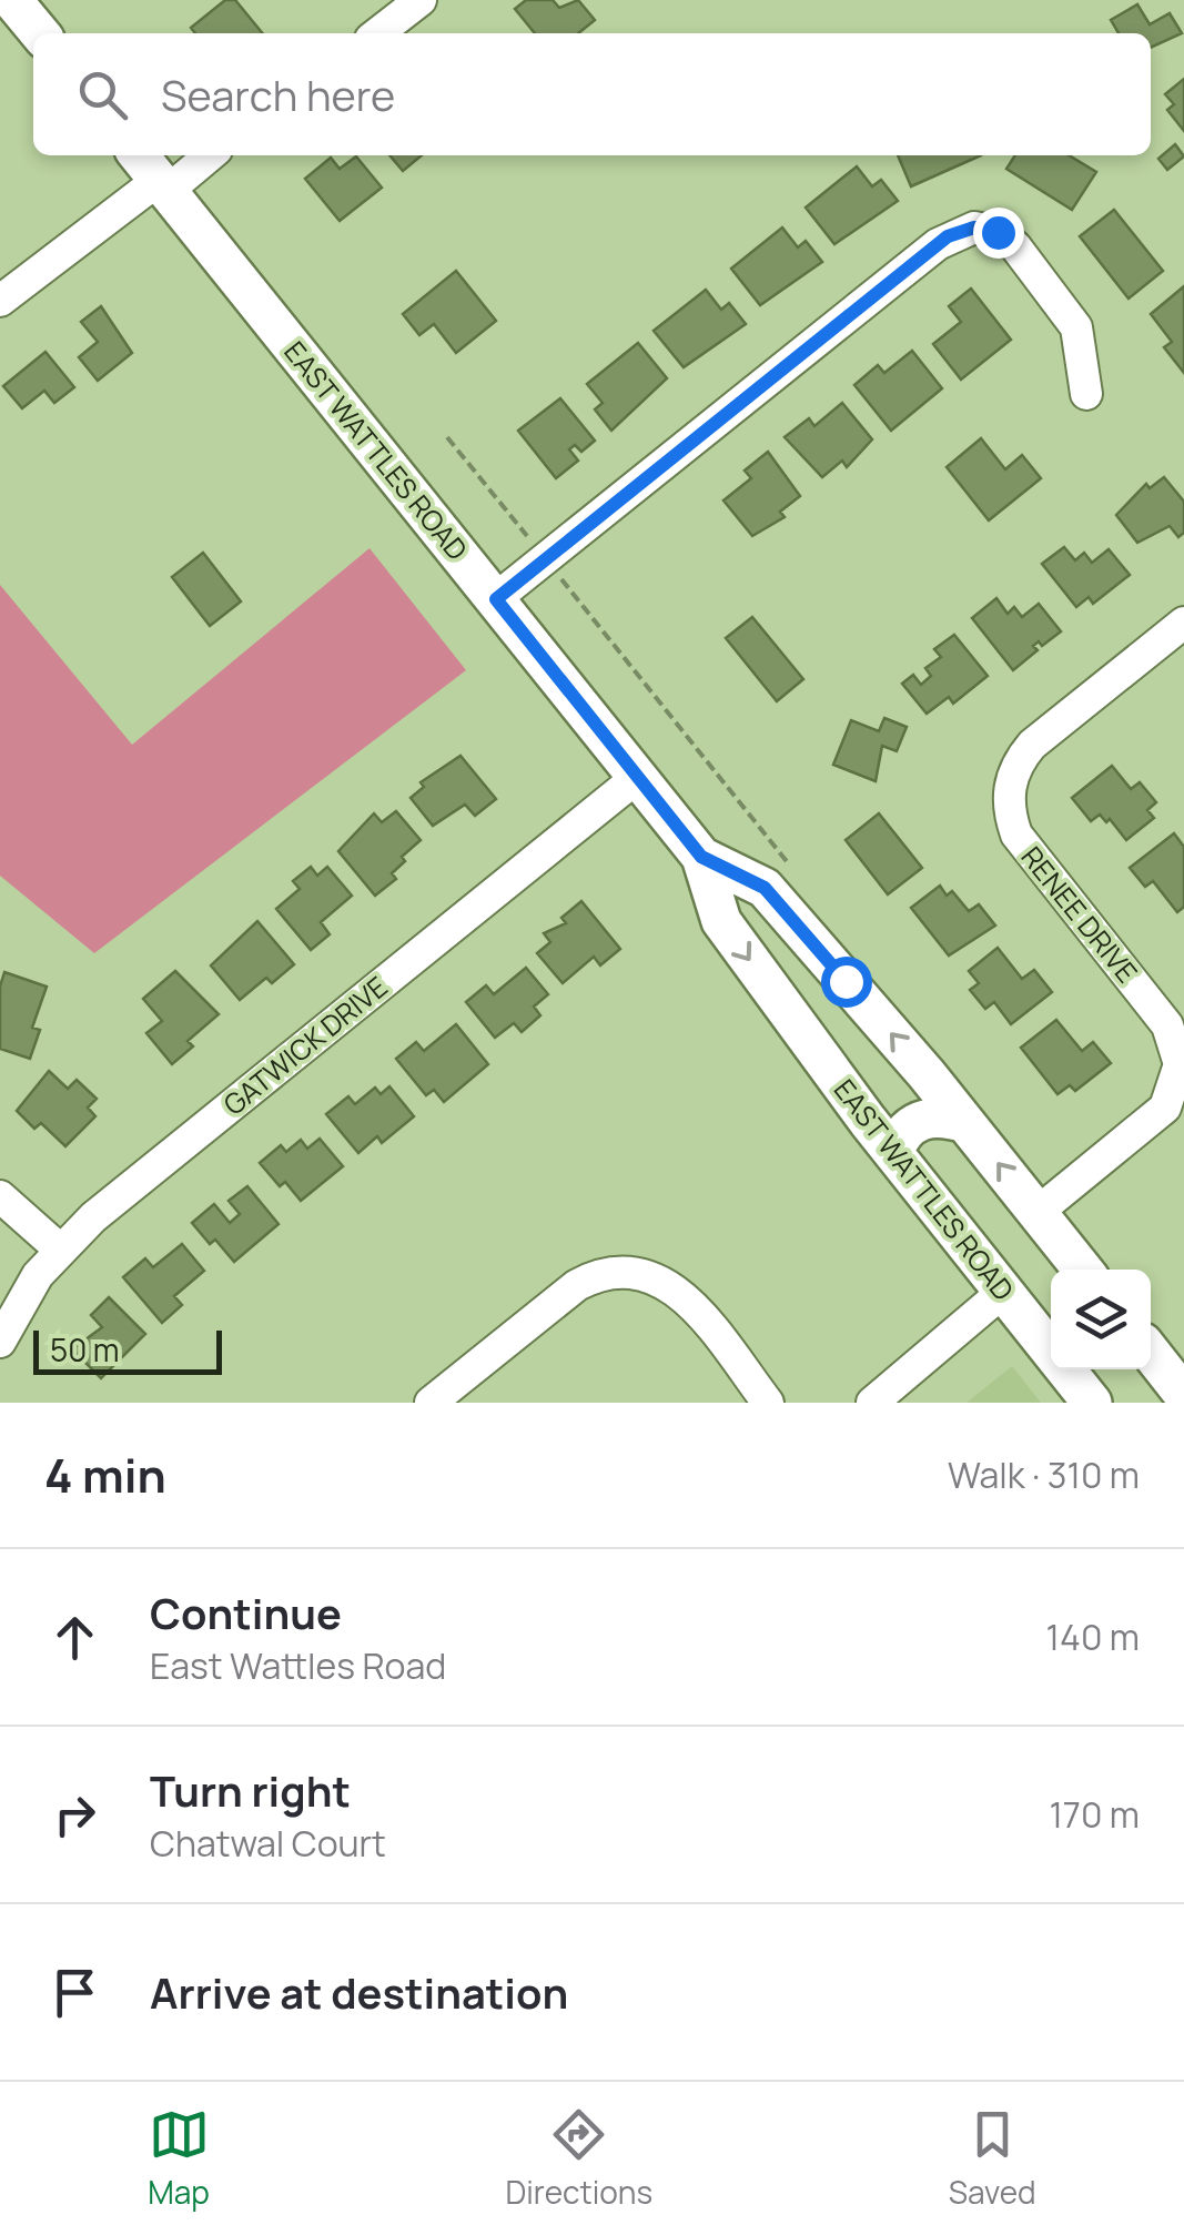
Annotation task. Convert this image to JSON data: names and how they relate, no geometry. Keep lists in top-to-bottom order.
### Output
{
  "streets": {
    "main road": ["EAST WATTLES ROAD"],
    "street": ["RENEE DRIVE", "GATWICK DRIVE"]
  },
  "crossings": [
    ["EAST WATTLES ROAD", "RENEE DRIVE"],
    ["EAST WATTLES ROAD", "GATWICK DRIVE"]
  ],
  "scale_bar": "50 m",
  "page": {
    "search": "Search here",
    "scale": "50 m",
    "heading": ["4 min", "Walk · 310 m"],
    "list": [
      ["Continue", "East Wattles Road", "140 m"],
      ["Turn right", "Chatwal Court", "170 m"],
      "Arrive at destination"
    ],
    "nav": ["Map", "Directions", "Saved"]
  }
}
